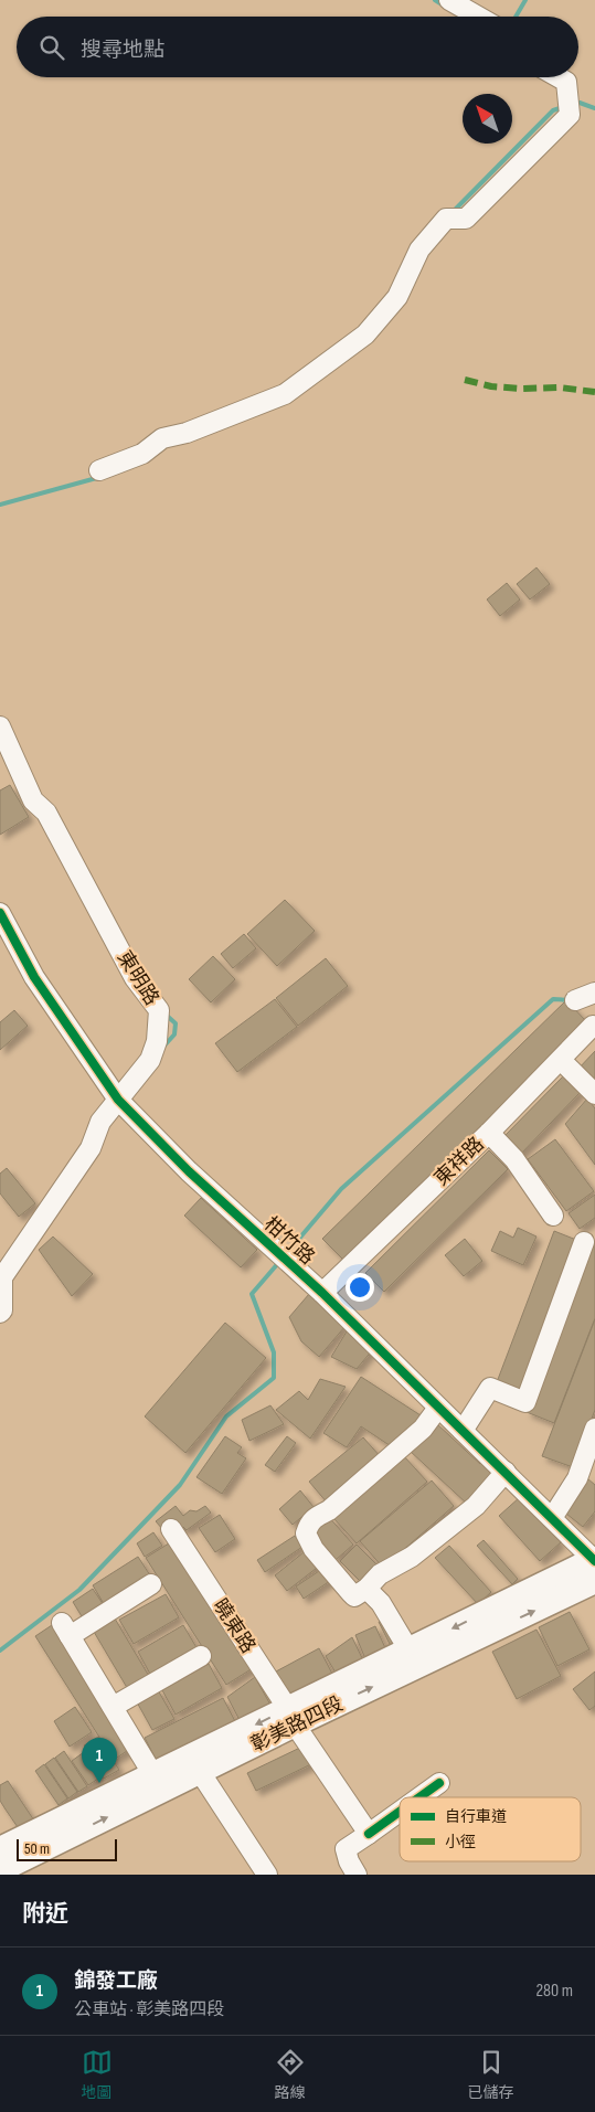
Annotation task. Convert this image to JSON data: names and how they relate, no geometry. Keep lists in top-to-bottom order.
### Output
{
  "streets": {
    "main road": ["彰美路四段"],
    "street": [
      "東明路",
      "東祥路",
      "柑竹路",
      "曉東路"
    ]
  },
  "crossings": [
    ["東明路", "柑竹路"],
    ["東祥路", "柑竹路"],
    ["柑竹路", "彰美路四段"],
    ["曉東路", "彰美路四段"]
  ],
  "legend": ["自行車道", "小徑"],
  "scale_bar": "50 m",
  "north": "top left",
  "page": {
    "search": "搜尋地點",
    "pins": "1",
    "scale": "50 m",
    "heading": "附近",
    "list": [
      {
        "mark": "1",
        "name": "錦發工廠",
        "note": "公車站 · 彰美路四段",
        "value": "280 m"
      }
    ],
    "nav": ["地圖", "路線", "已儲存"]
  }
}
